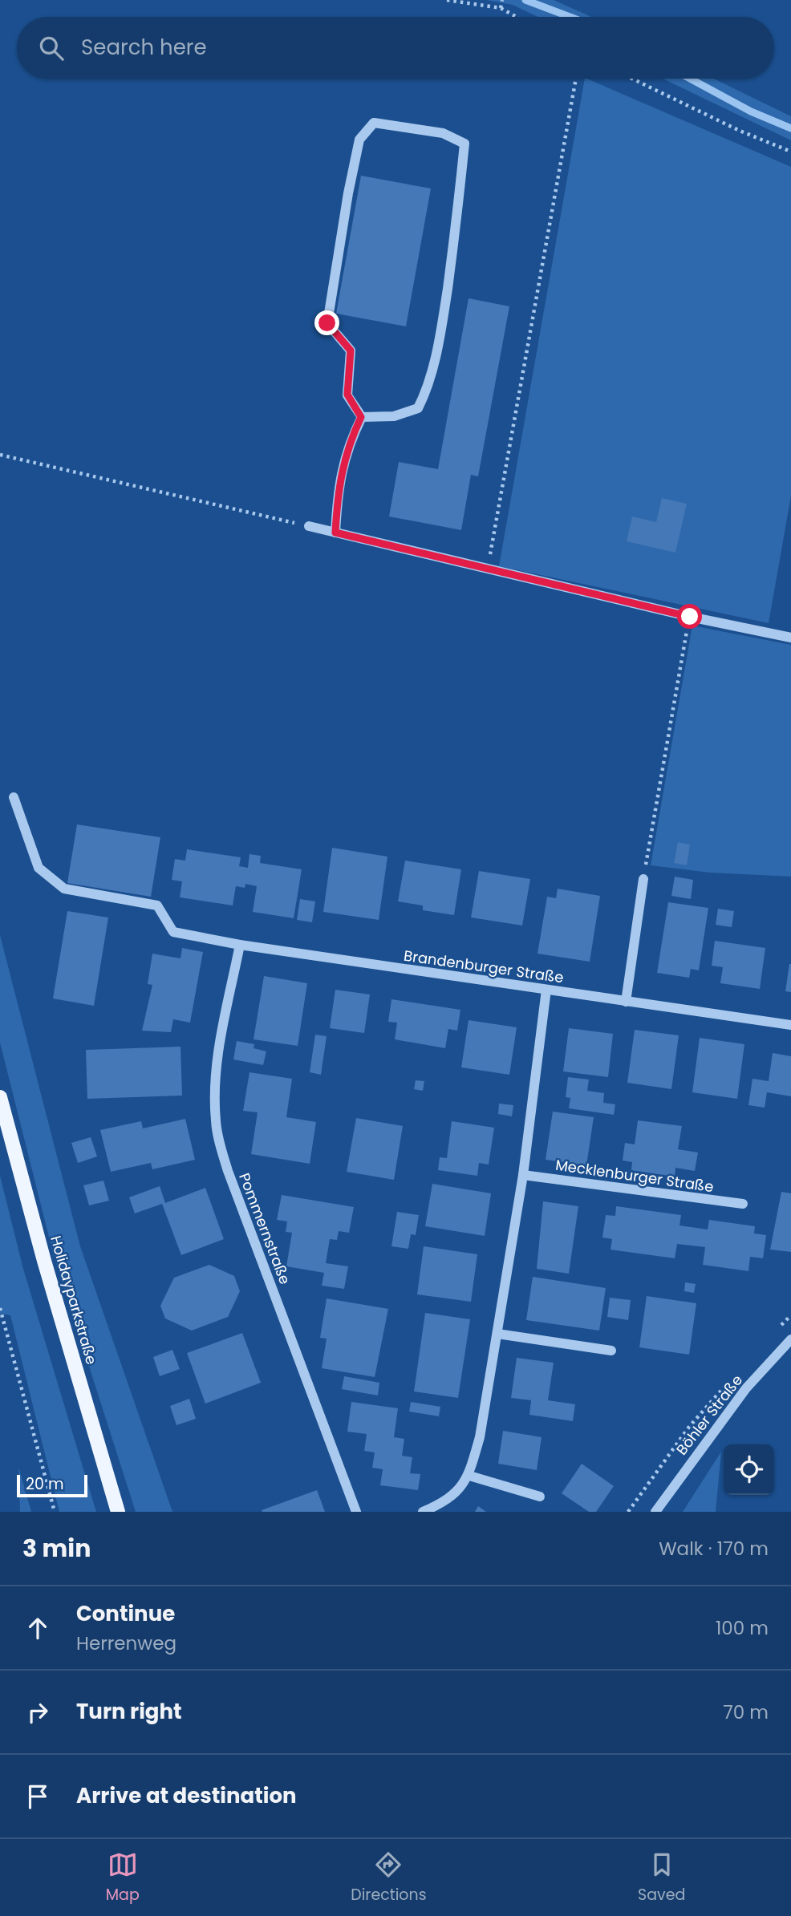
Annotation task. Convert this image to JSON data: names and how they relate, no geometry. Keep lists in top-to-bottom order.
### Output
{
  "streets": {
    "main road": ["Holidayparkstraße"],
    "street": [
      "Brandenburger Straße",
      "Mecklenburger Straße",
      "Pommernstraße",
      "Böhler Straße"
    ]
  },
  "crossings": [
    ["Brandenburger Straße", "Pommernstraße"]
  ],
  "scale_bar": "20 m",
  "page": {
    "search": "Search here",
    "scale": "20 m",
    "heading": ["3 min", "Walk · 170 m"],
    "list": [
      ["Continue", "Herrenweg", "100 m"],
      ["Turn right", "70 m"],
      "Arrive at destination"
    ],
    "nav": ["Map", "Directions", "Saved"]
  }
}
